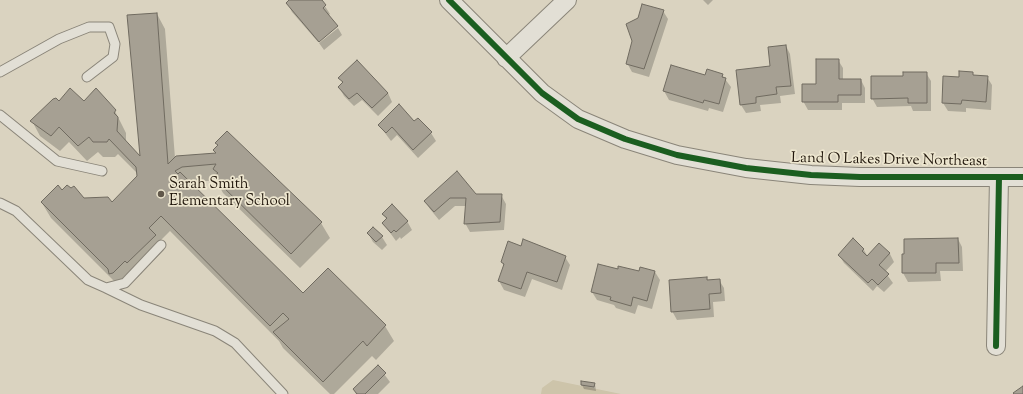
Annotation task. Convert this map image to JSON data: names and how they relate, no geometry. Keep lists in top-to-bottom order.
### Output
{
  "streets": {
    "street": ["Land O Lakes Drive Northeast"]
  },
  "places": ["Sarah Smith Elementary School"]
}
